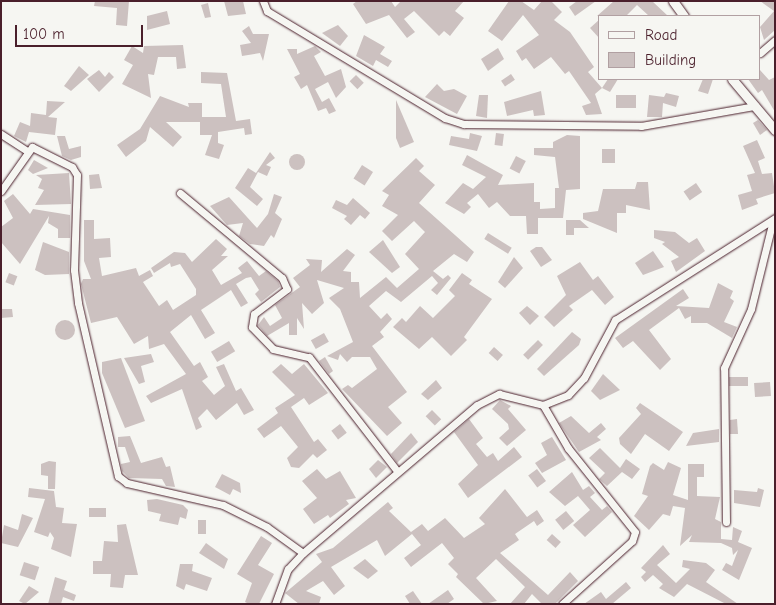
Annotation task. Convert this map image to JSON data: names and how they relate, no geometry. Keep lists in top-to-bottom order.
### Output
{
  "legend": ["Road", "Building"],
  "scale_bar": "100 m"
}
